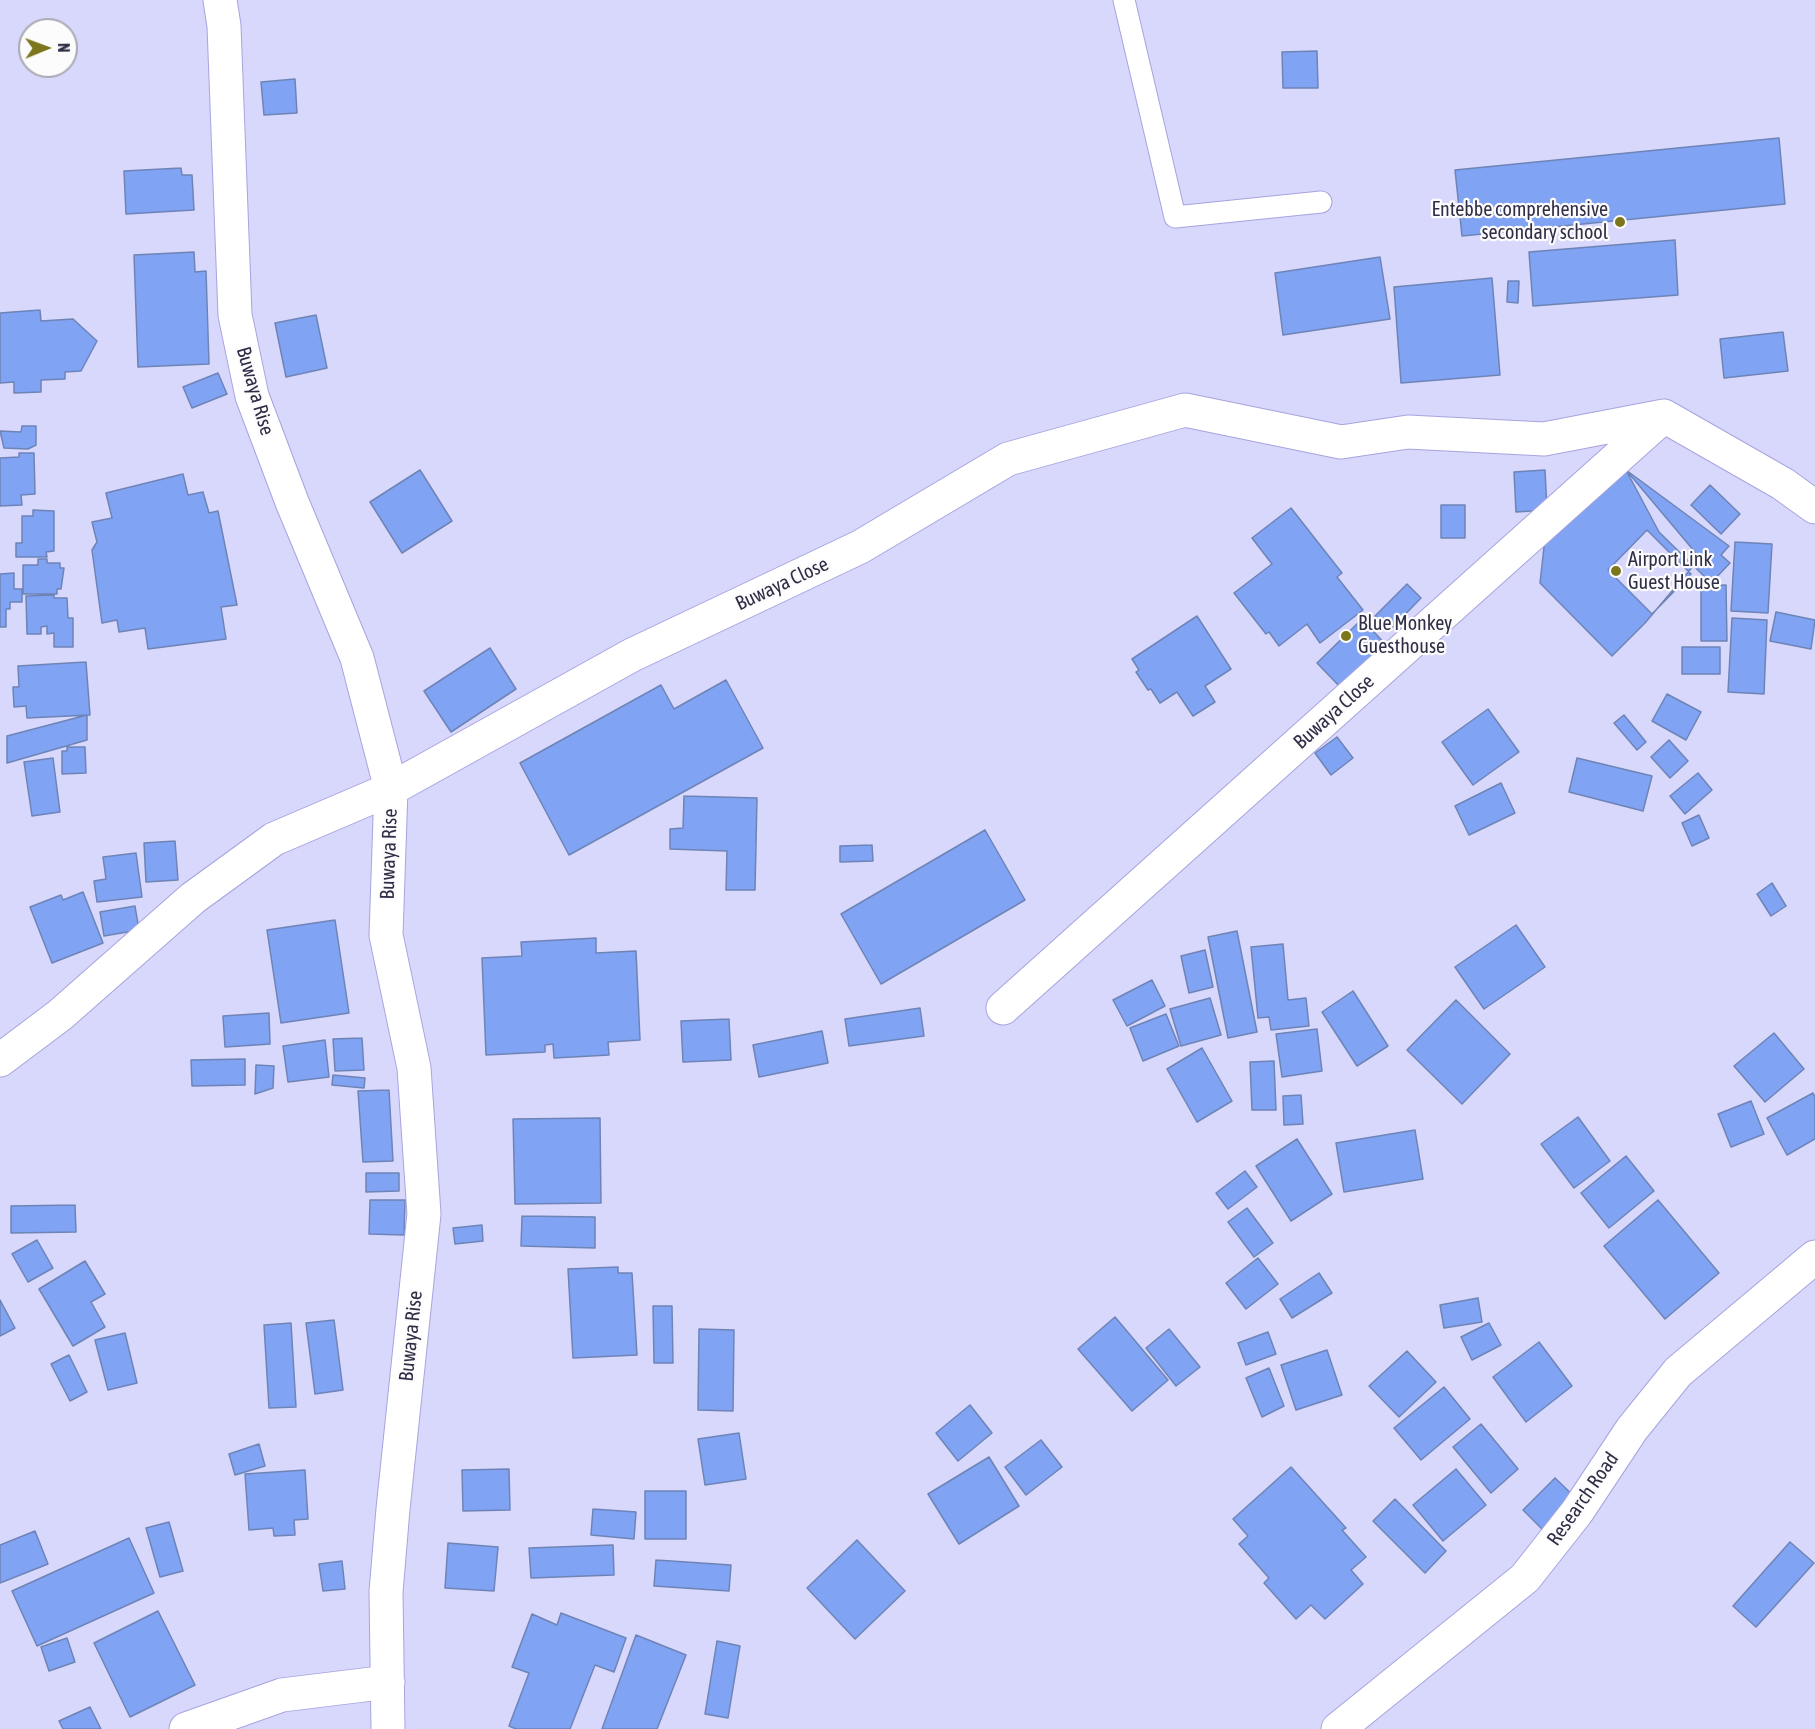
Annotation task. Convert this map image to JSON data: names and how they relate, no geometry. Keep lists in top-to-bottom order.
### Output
{
  "streets": {
    "street": ["Buwaya Rise", "Buwaya Close", "Research Road"]
  },
  "crossings": [
    ["Buwaya Rise", "Buwaya Close"]
  ],
  "places": ["Entebbe comprehensive secondary school", "Airport Link Guest House", "Blue Monkey Guesthouse"],
  "north": "right"
}
